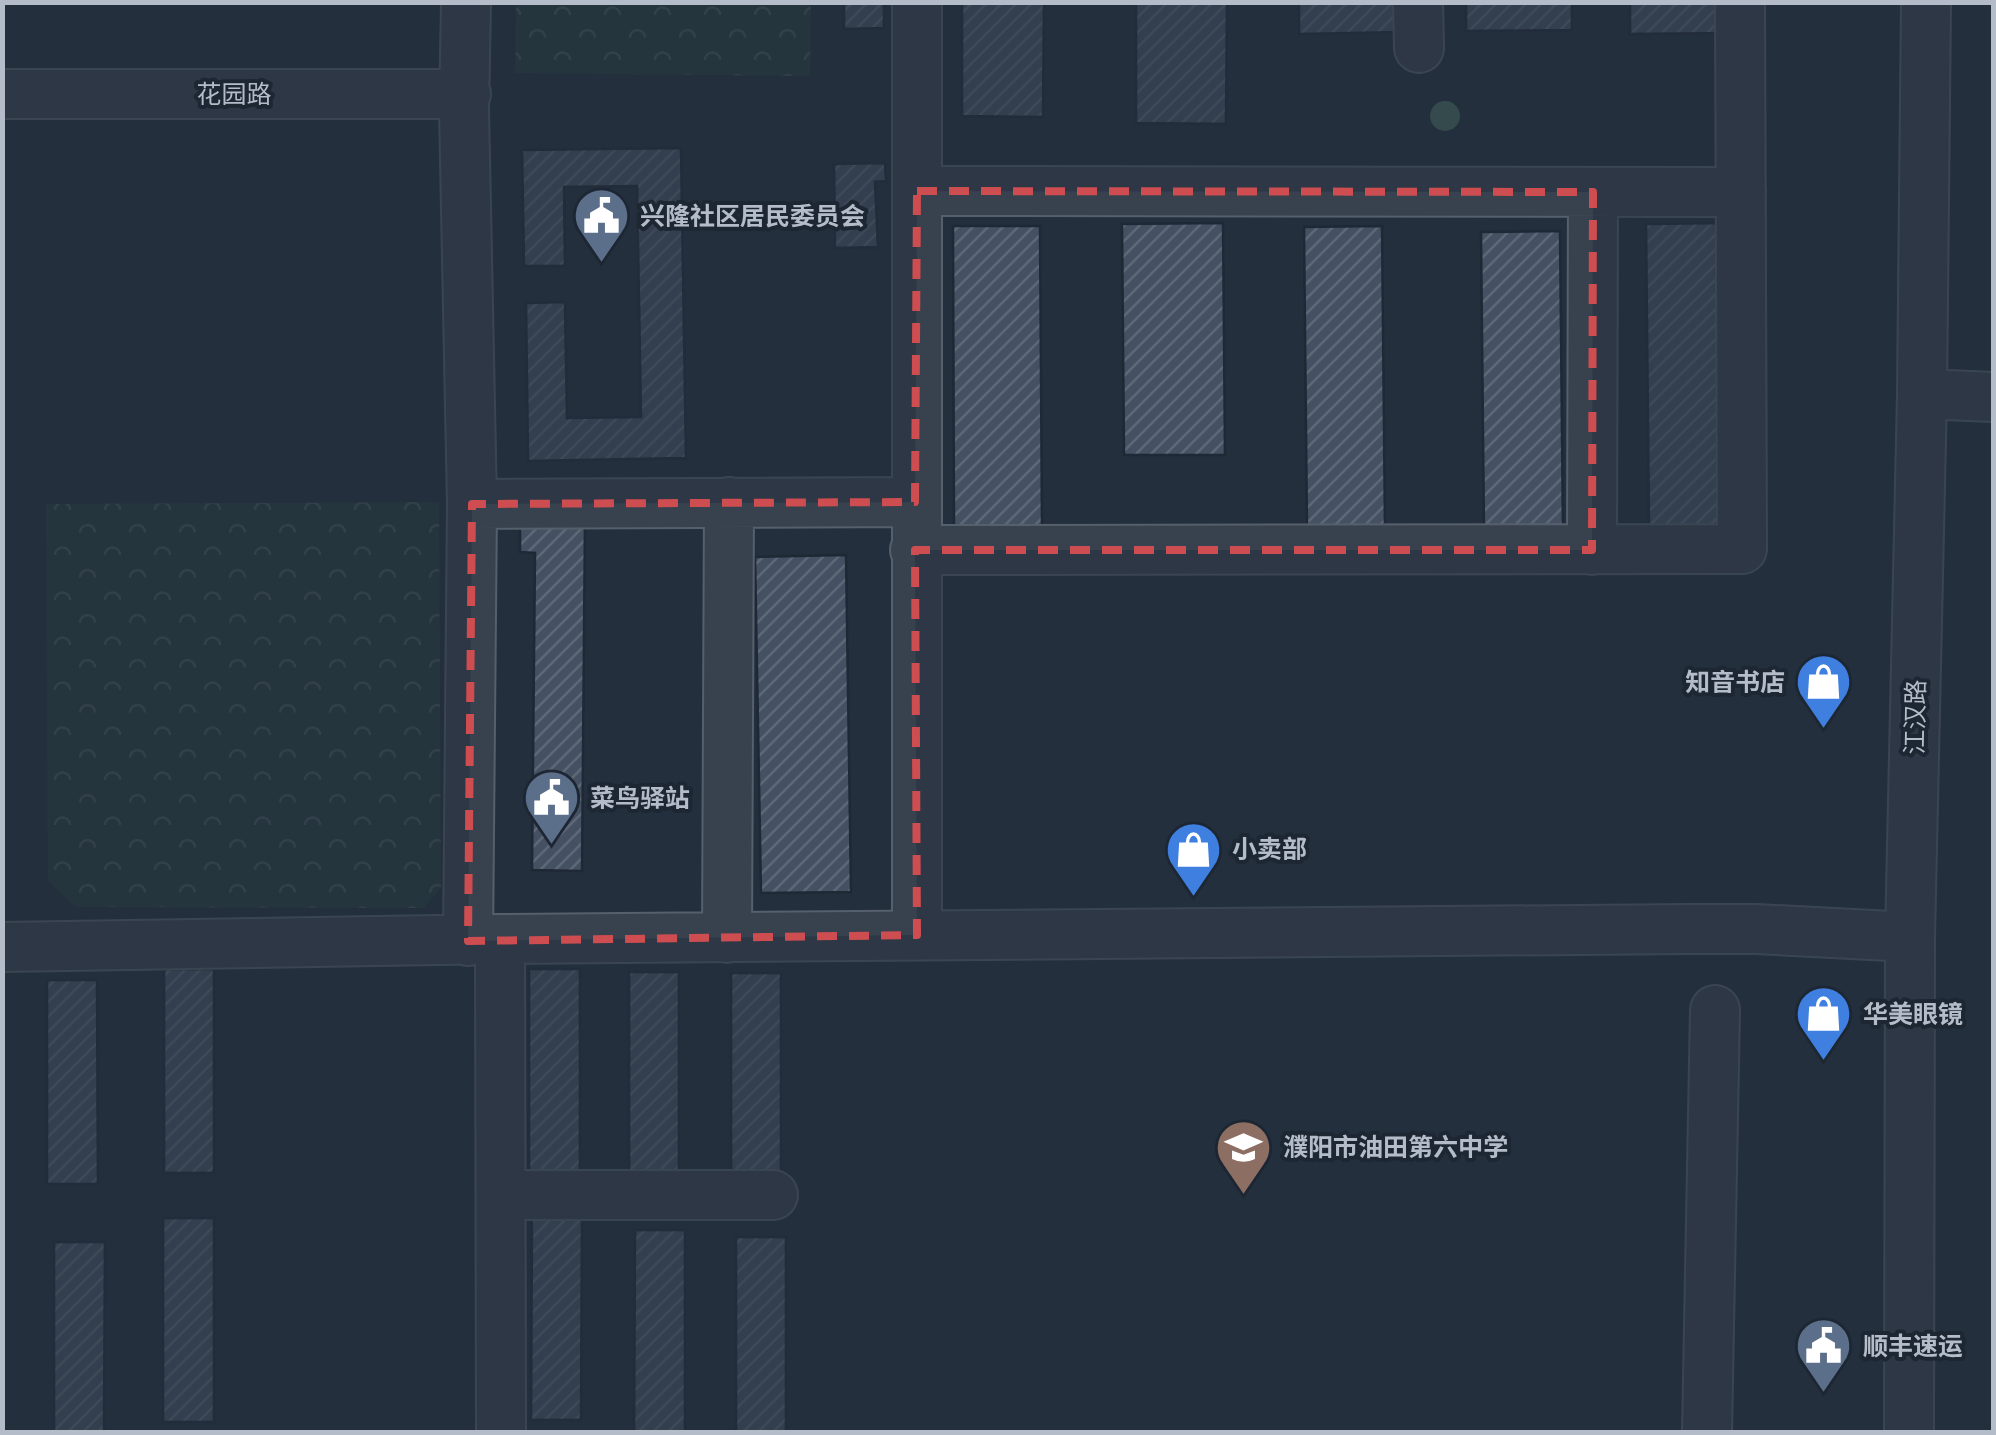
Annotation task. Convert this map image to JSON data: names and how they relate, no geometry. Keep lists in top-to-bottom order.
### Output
{
  "streets": {
    "street": ["花园路", "江汉路"]
  },
  "places": {
    "public building": ["兴隆社区居民委员会", "菜鸟驿站", "顺丰速运"],
    "shop": ["知音书店", "小卖部", "华美眼镜"],
    "school or university": ["濮阳市油田第六中学"]
  }
}
